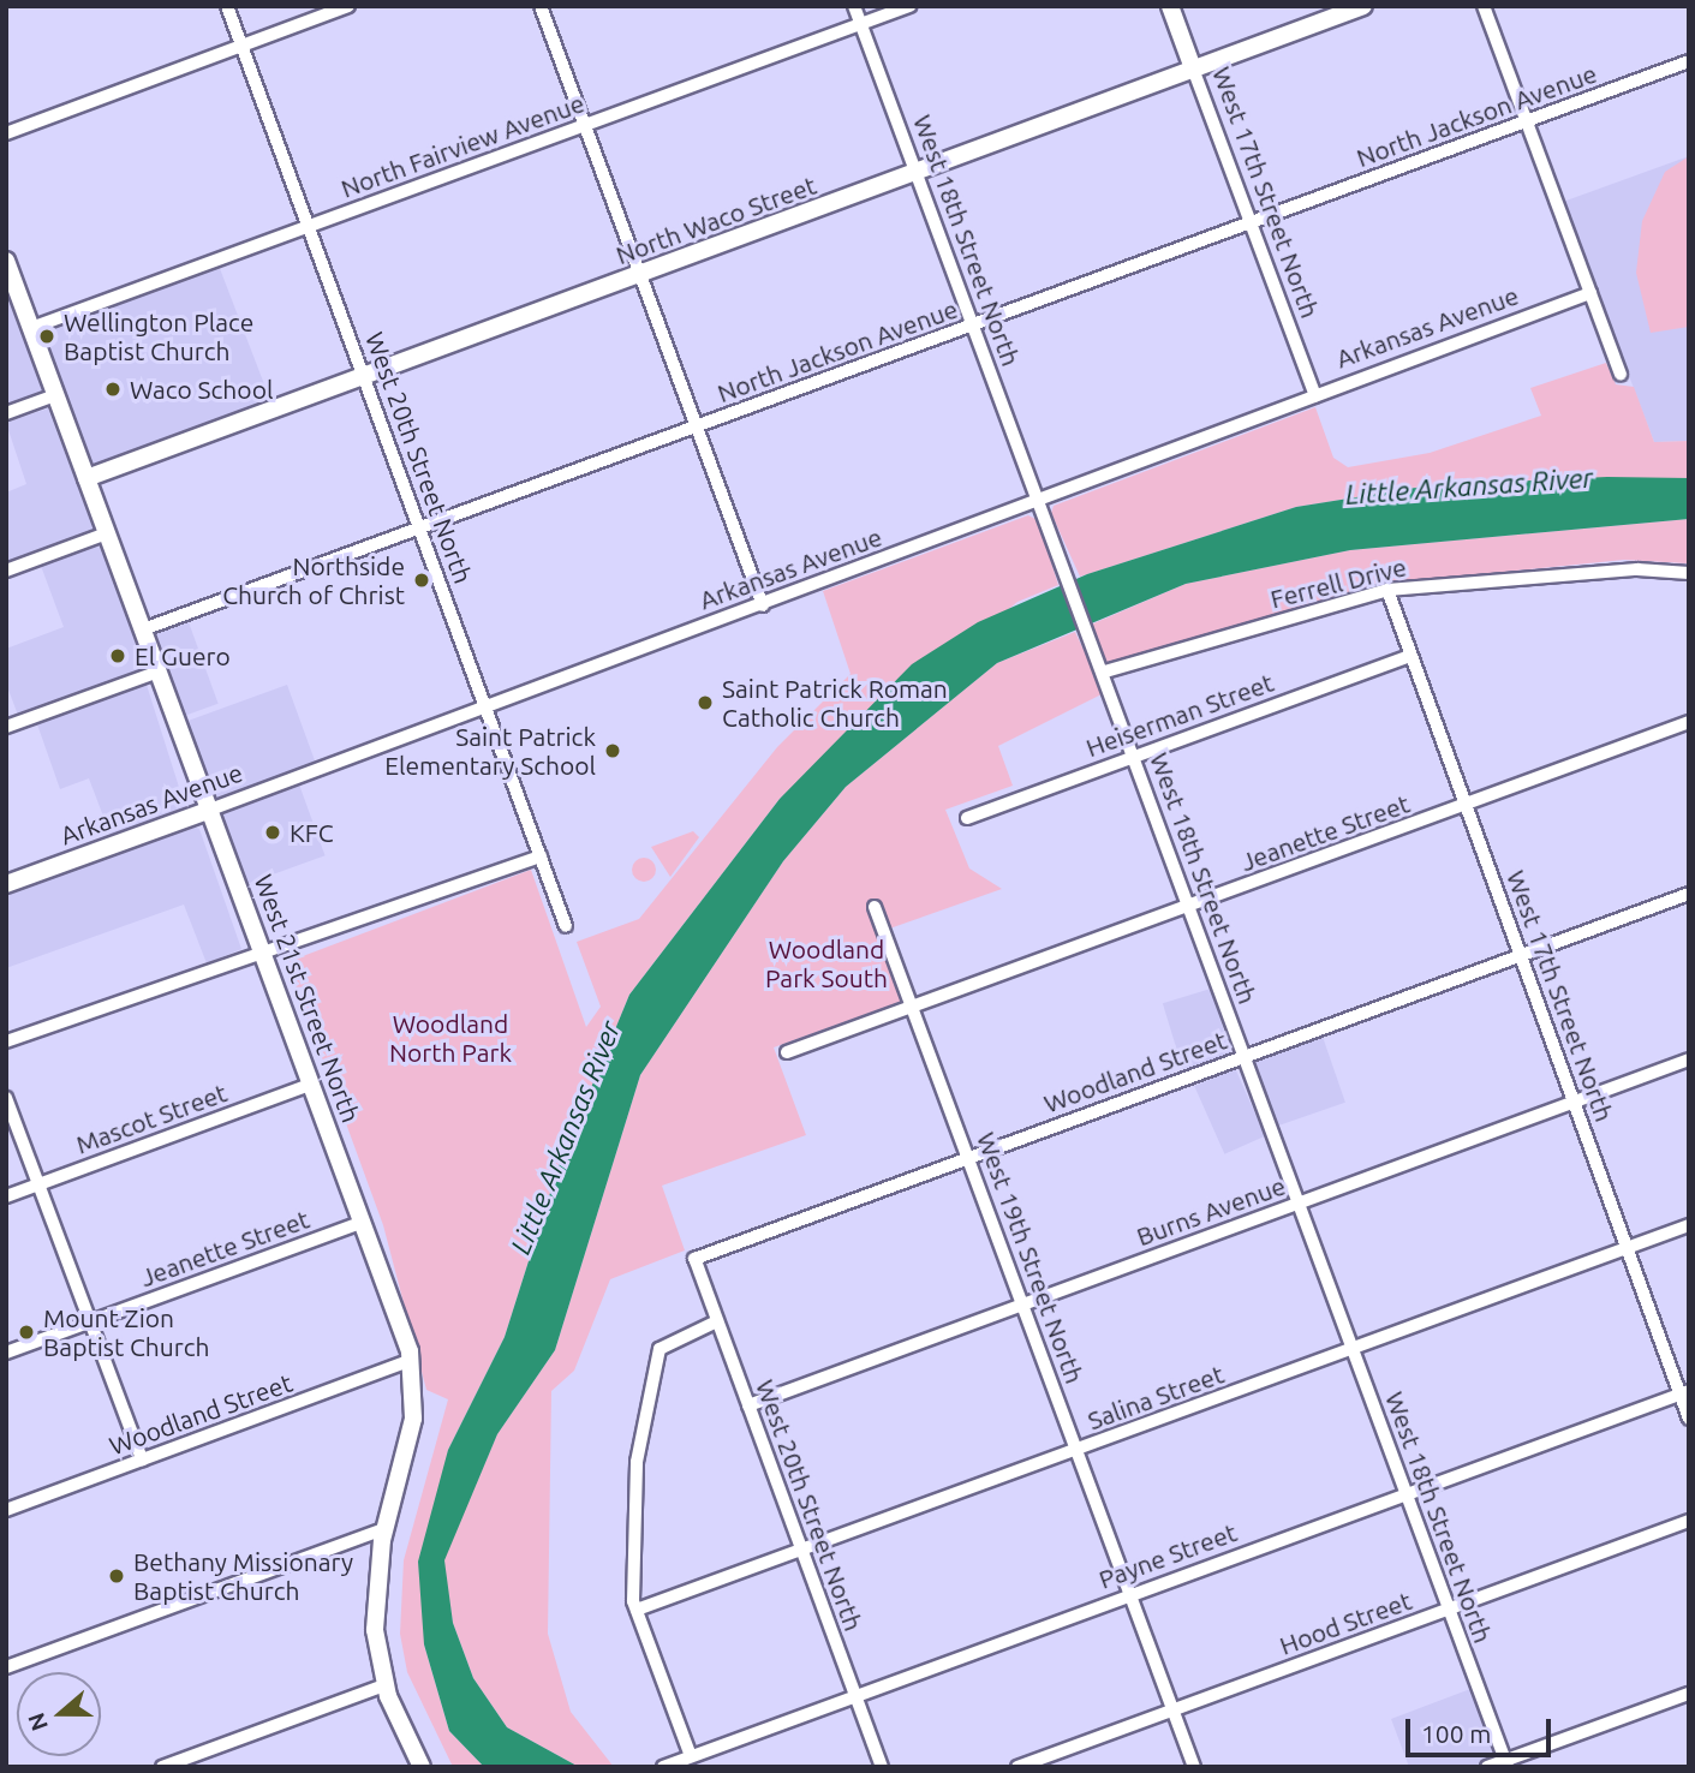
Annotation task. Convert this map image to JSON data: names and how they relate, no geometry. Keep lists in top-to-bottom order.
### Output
{
  "streets": {
    "street": [
      "North Jackson Avenue",
      "North Fairview Avenue",
      "West 17th Street North",
      "North Waco Street",
      "West 18th Street North",
      "Arkansas Avenue",
      "West 20th Street North",
      "Ferrell Drive",
      "Heiserman Street",
      "Jeanette Street",
      "West 21st Street North",
      "Woodland Street",
      "Mascot Street",
      "Burns Avenue",
      "West 19th Street North",
      "Salina Street",
      "Payne Street",
      "Hood Street"
    ]
  },
  "crossings": [
    ["North Jackson Avenue", "West 17th Street North"],
    ["North Jackson Avenue", "West 18th Street North"],
    ["North Jackson Avenue", "West 20th Street North"],
    ["North Jackson Avenue", "West 21st Street North"],
    ["North Fairview Avenue", "West 18th Street North"],
    ["North Fairview Avenue", "West 20th Street North"],
    ["North Fairview Avenue", "West 21st Street North"],
    ["West 17th Street North", "North Waco Street"],
    ["West 17th Street North", "Arkansas Avenue"],
    ["West 17th Street North", "Ferrell Drive"],
    ["West 17th Street North", "Heiserman Street"],
    ["West 17th Street North", "Jeanette Street"],
    ["West 17th Street North", "Woodland Street"],
    ["West 17th Street North", "Burns Avenue"],
    ["West 17th Street North", "Salina Street"],
    ["West 17th Street North", "Payne Street"],
    ["North Waco Street", "West 18th Street North"],
    ["North Waco Street", "West 20th Street North"],
    ["North Waco Street", "West 21st Street North"],
    ["West 18th Street North", "Arkansas Avenue"],
    ["West 18th Street North", "Ferrell Drive"],
    ["West 18th Street North", "Heiserman Street"],
    ["West 18th Street North", "Jeanette Street"],
    ["West 18th Street North", "Woodland Street"],
    ["West 18th Street North", "Burns Avenue"],
    ["West 18th Street North", "Salina Street"],
    ["West 18th Street North", "Payne Street"],
    ["West 18th Street North", "Hood Street"],
    ["Arkansas Avenue", "West 20th Street North"],
    ["Arkansas Avenue", "West 21st Street North"],
    ["West 20th Street North", "Woodland Street"],
    ["West 20th Street North", "Burns Avenue"],
    ["West 20th Street North", "Salina Street"],
    ["West 20th Street North", "Payne Street"],
    ["Jeanette Street", "West 21st Street North"],
    ["Jeanette Street", "West 19th Street North"],
    ["West 21st Street North", "Woodland Street"],
    ["West 21st Street North", "Mascot Street"],
    ["Woodland Street", "West 19th Street North"],
    ["Burns Avenue", "West 19th Street North"],
    ["West 19th Street North", "Salina Street"],
    ["West 19th Street North", "Payne Street"],
    ["West 19th Street North", "Hood Street"]
  ],
  "water": ["Little Arkansas River"],
  "parks": ["Woodland Park South", "Woodland North Park"],
  "places": [
    "Wellington Place Baptist Church",
    "Waco School",
    "Northside Church of Christ",
    "El Guero",
    "Saint Patrick Roman Catholic Church",
    "Saint Patrick Elementary School",
    "KFC",
    "Mount Zion Baptist Church",
    "Bethany Missionary Baptist Church"
  ],
  "scale_bar": "100 m",
  "north": "left"
}
